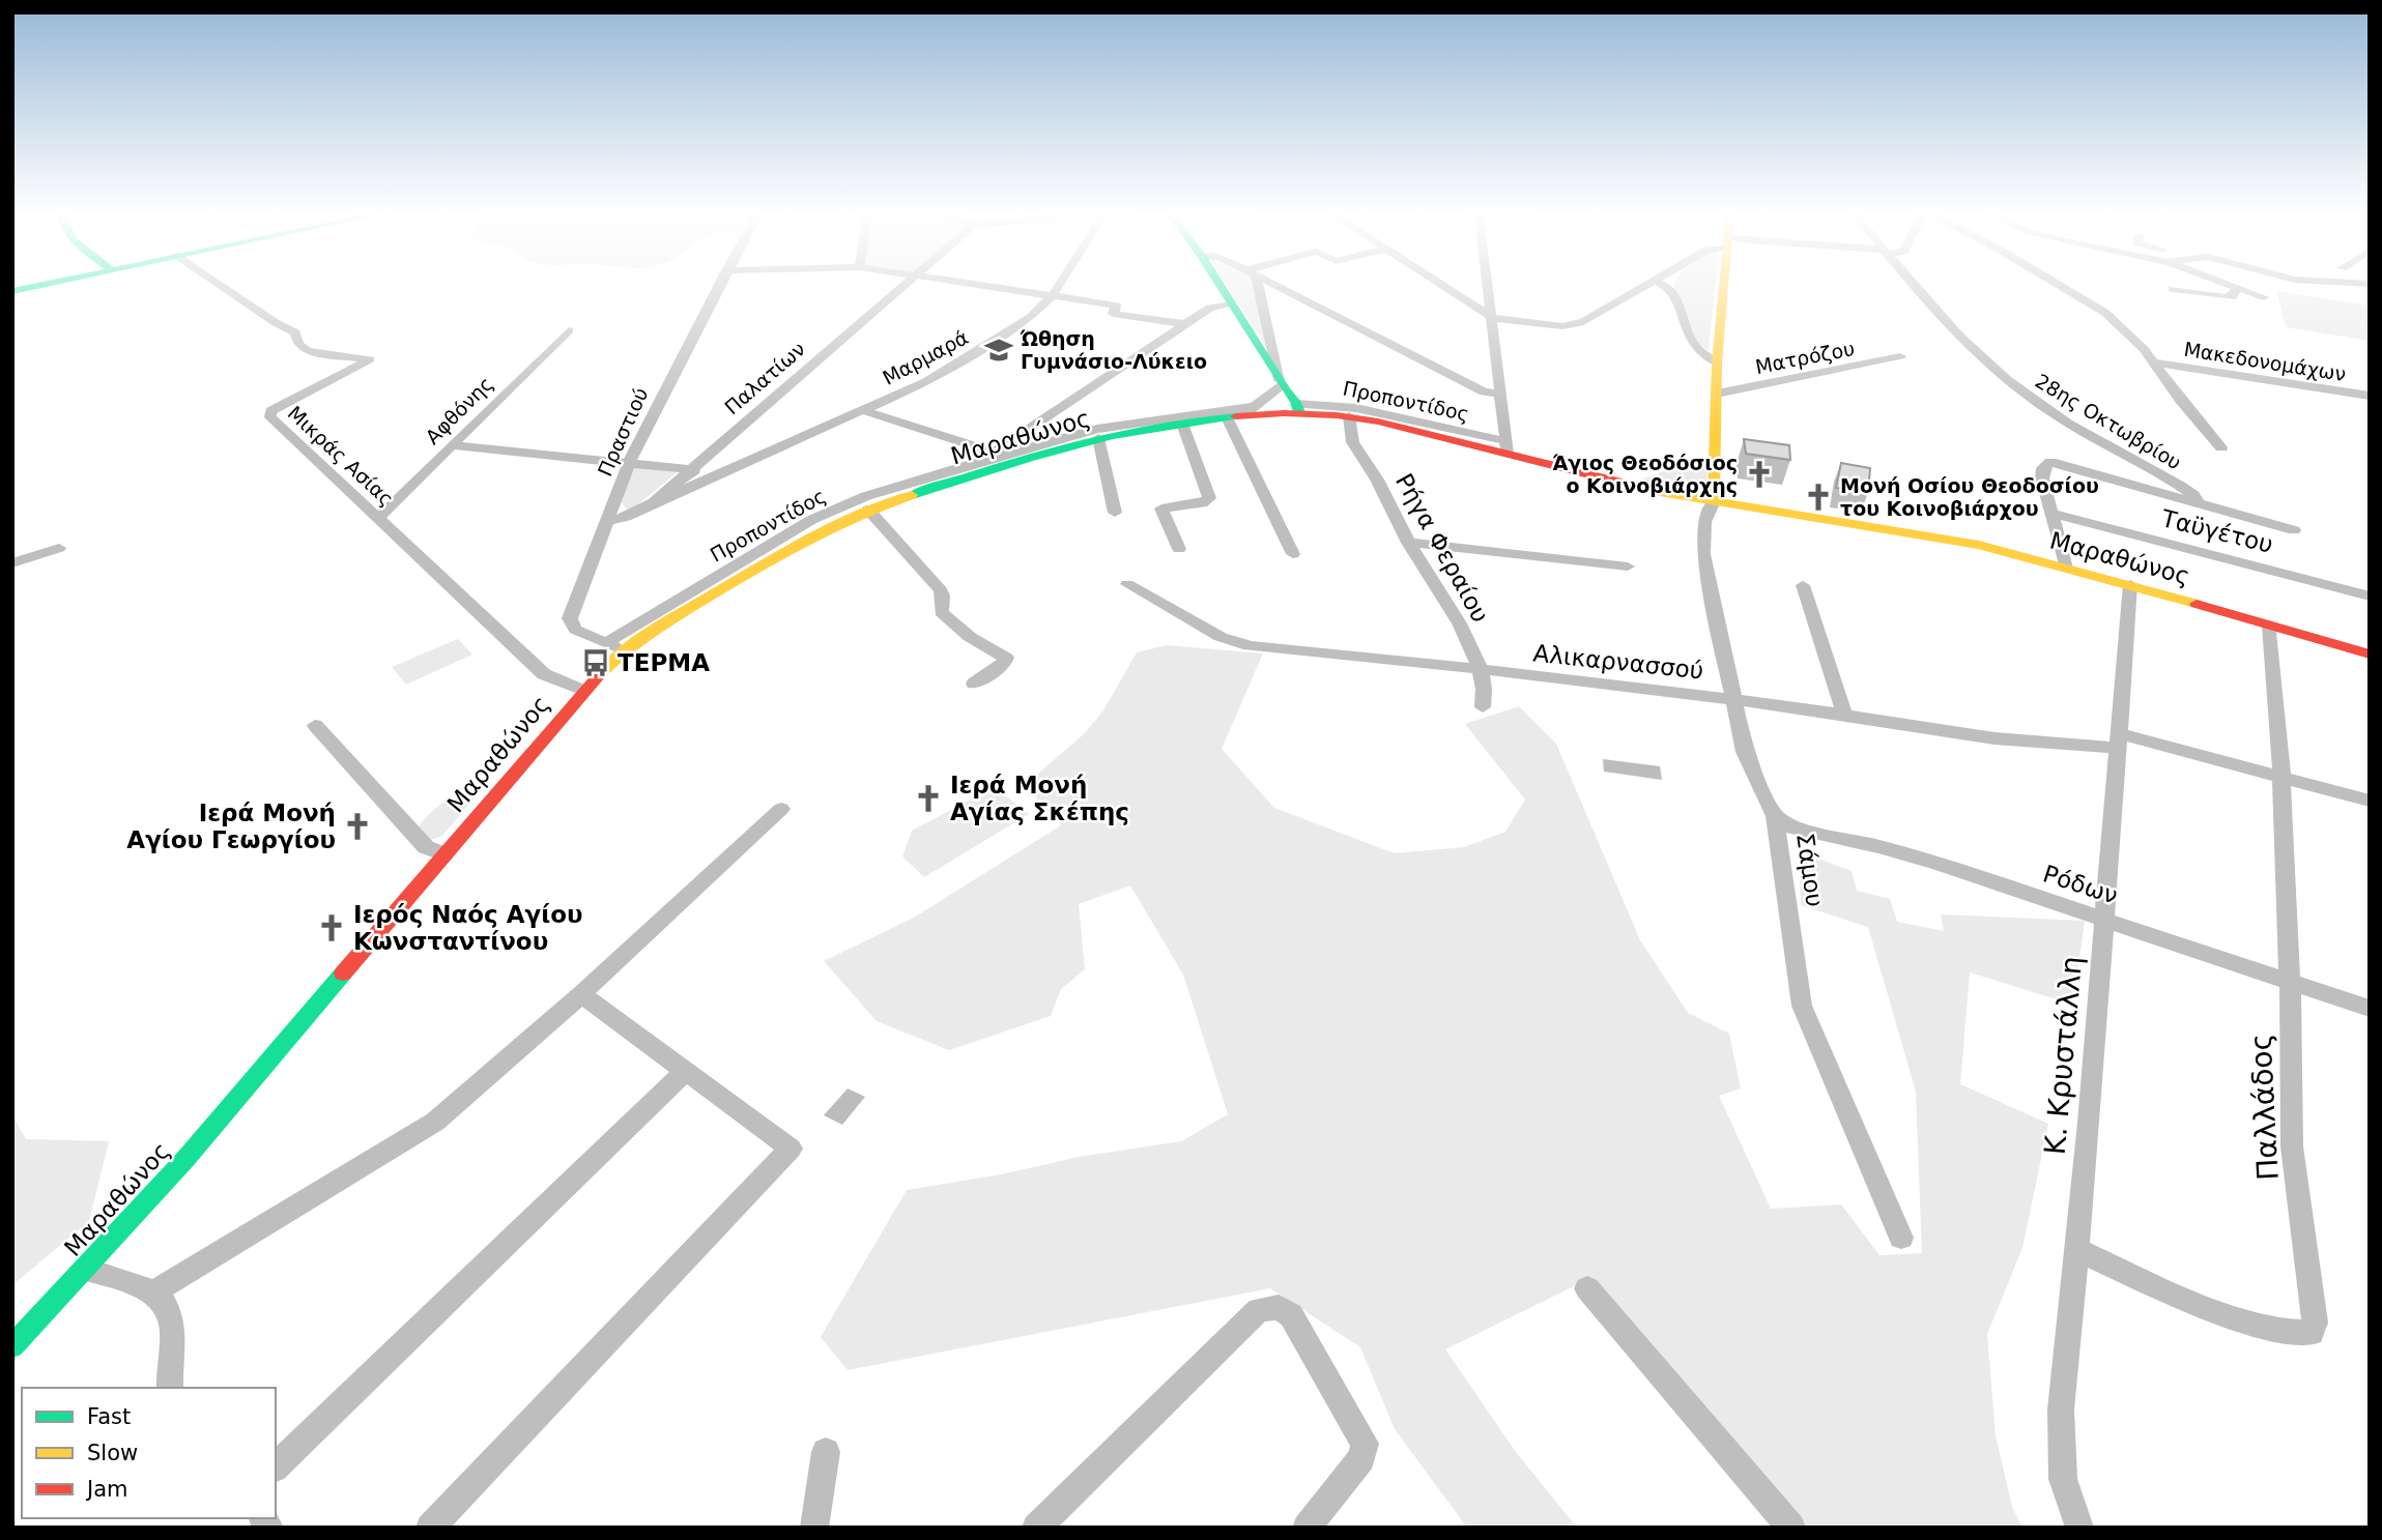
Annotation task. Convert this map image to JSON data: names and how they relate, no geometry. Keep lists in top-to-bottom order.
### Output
{
  "streets": {
    "main road": ["Μαραθώνος"],
    "street": [
      "Μαρμαρά",
      "Ματρόζου",
      "Μακεδονομάχων",
      "Παλατίων",
      "Προποντίδος",
      "Αφθόνης",
      "28ης Οκτωβρίου",
      "Πραστιού",
      "Μικράς Ασίας",
      "Ταϋγέτου",
      "Ρήγα Φεραίου",
      "Αλικαρνασσού",
      "Σάμου",
      "Ρόδων",
      "Κ. Κρυστάλλη",
      "Παλλάδος"
    ]
  },
  "crossings": [
    ["Μαρμαρά", "Παλατίων"],
    ["Παλατίων", "Πραστιού"],
    ["Προποντίδος", "Πραστιού"],
    ["Προποντίδος", "Μαραθώνος"],
    ["Αφθόνης", "Μικράς Ασίας"],
    ["Πραστιού", "Μαραθώνος"],
    ["Μαραθώνος", "Μικράς Ασίας"],
    ["Μαραθώνος", "Ρήγα Φεραίου"],
    ["Μαραθώνος", "Σάμου"],
    ["Μαραθώνος", "Κ. Κρυστάλλη"],
    ["Μαραθώνος", "Παλλάδος"],
    ["Ρήγα Φεραίου", "Αλικαρνασσού"],
    ["Αλικαρνασσού", "Σάμου"],
    ["Αλικαρνασσού", "Κ. Κρυστάλλη"],
    ["Αλικαρνασσού", "Παλλάδος"],
    ["Σάμου", "Ρόδων"],
    ["Ρόδων", "Κ. Κρυστάλλη"],
    ["Ρόδων", "Παλλάδος"],
    ["Κ. Κρυστάλλη", "Παλλάδος"]
  ],
  "places": {
    "school or university": ["Ώθηση Γυμνάσιο-Λύκειο"],
    "church": [
      "Άγιος Θεοδόσιος ο Κοινοβιάρχης",
      "Μονή Οσίου Θεοδοσίου του Κοινοβιάρχου",
      "Ιερά Μονή Αγίας Σκέπης",
      "Ιερά Μονή Αγίου Γεωργίου",
      "Ιερός Ναός Αγίου Κωνσταντίνου"
    ],
    "bus stop": ["ΤΕΡΜΑ"]
  },
  "legend": ["Fast", "Slow", "Jam"]
}
